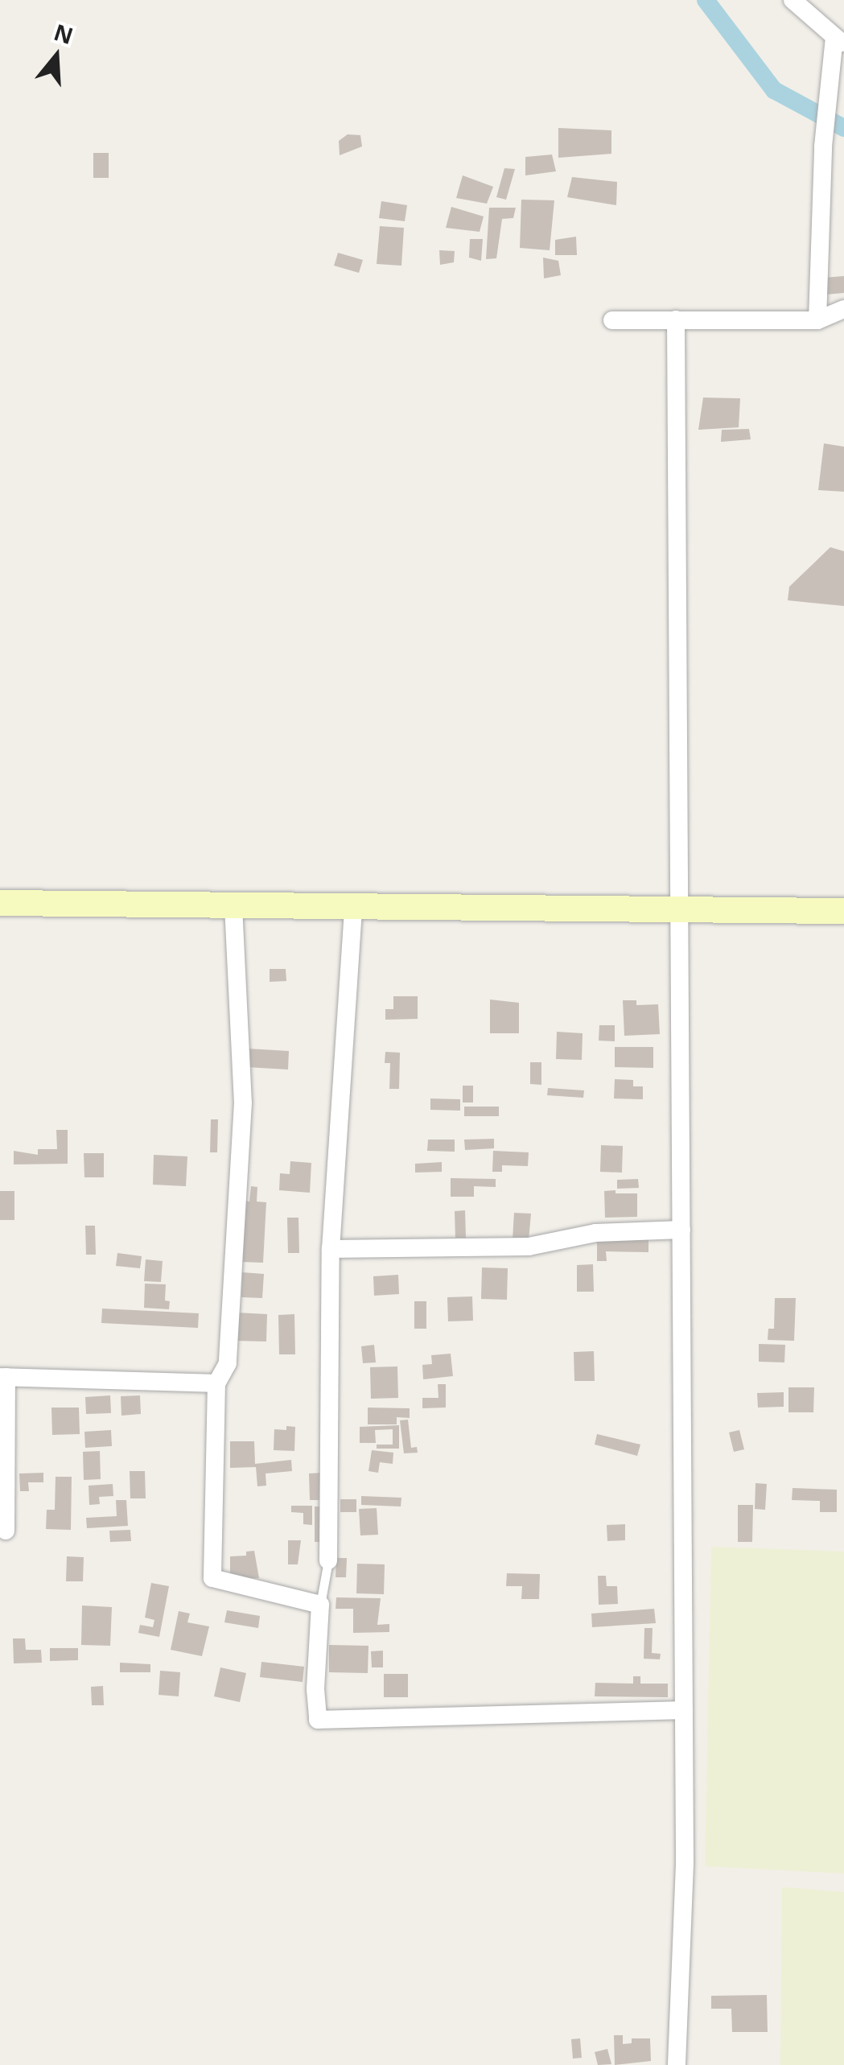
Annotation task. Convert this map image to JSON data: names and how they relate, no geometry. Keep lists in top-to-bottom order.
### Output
{
  "north": "top"
}
